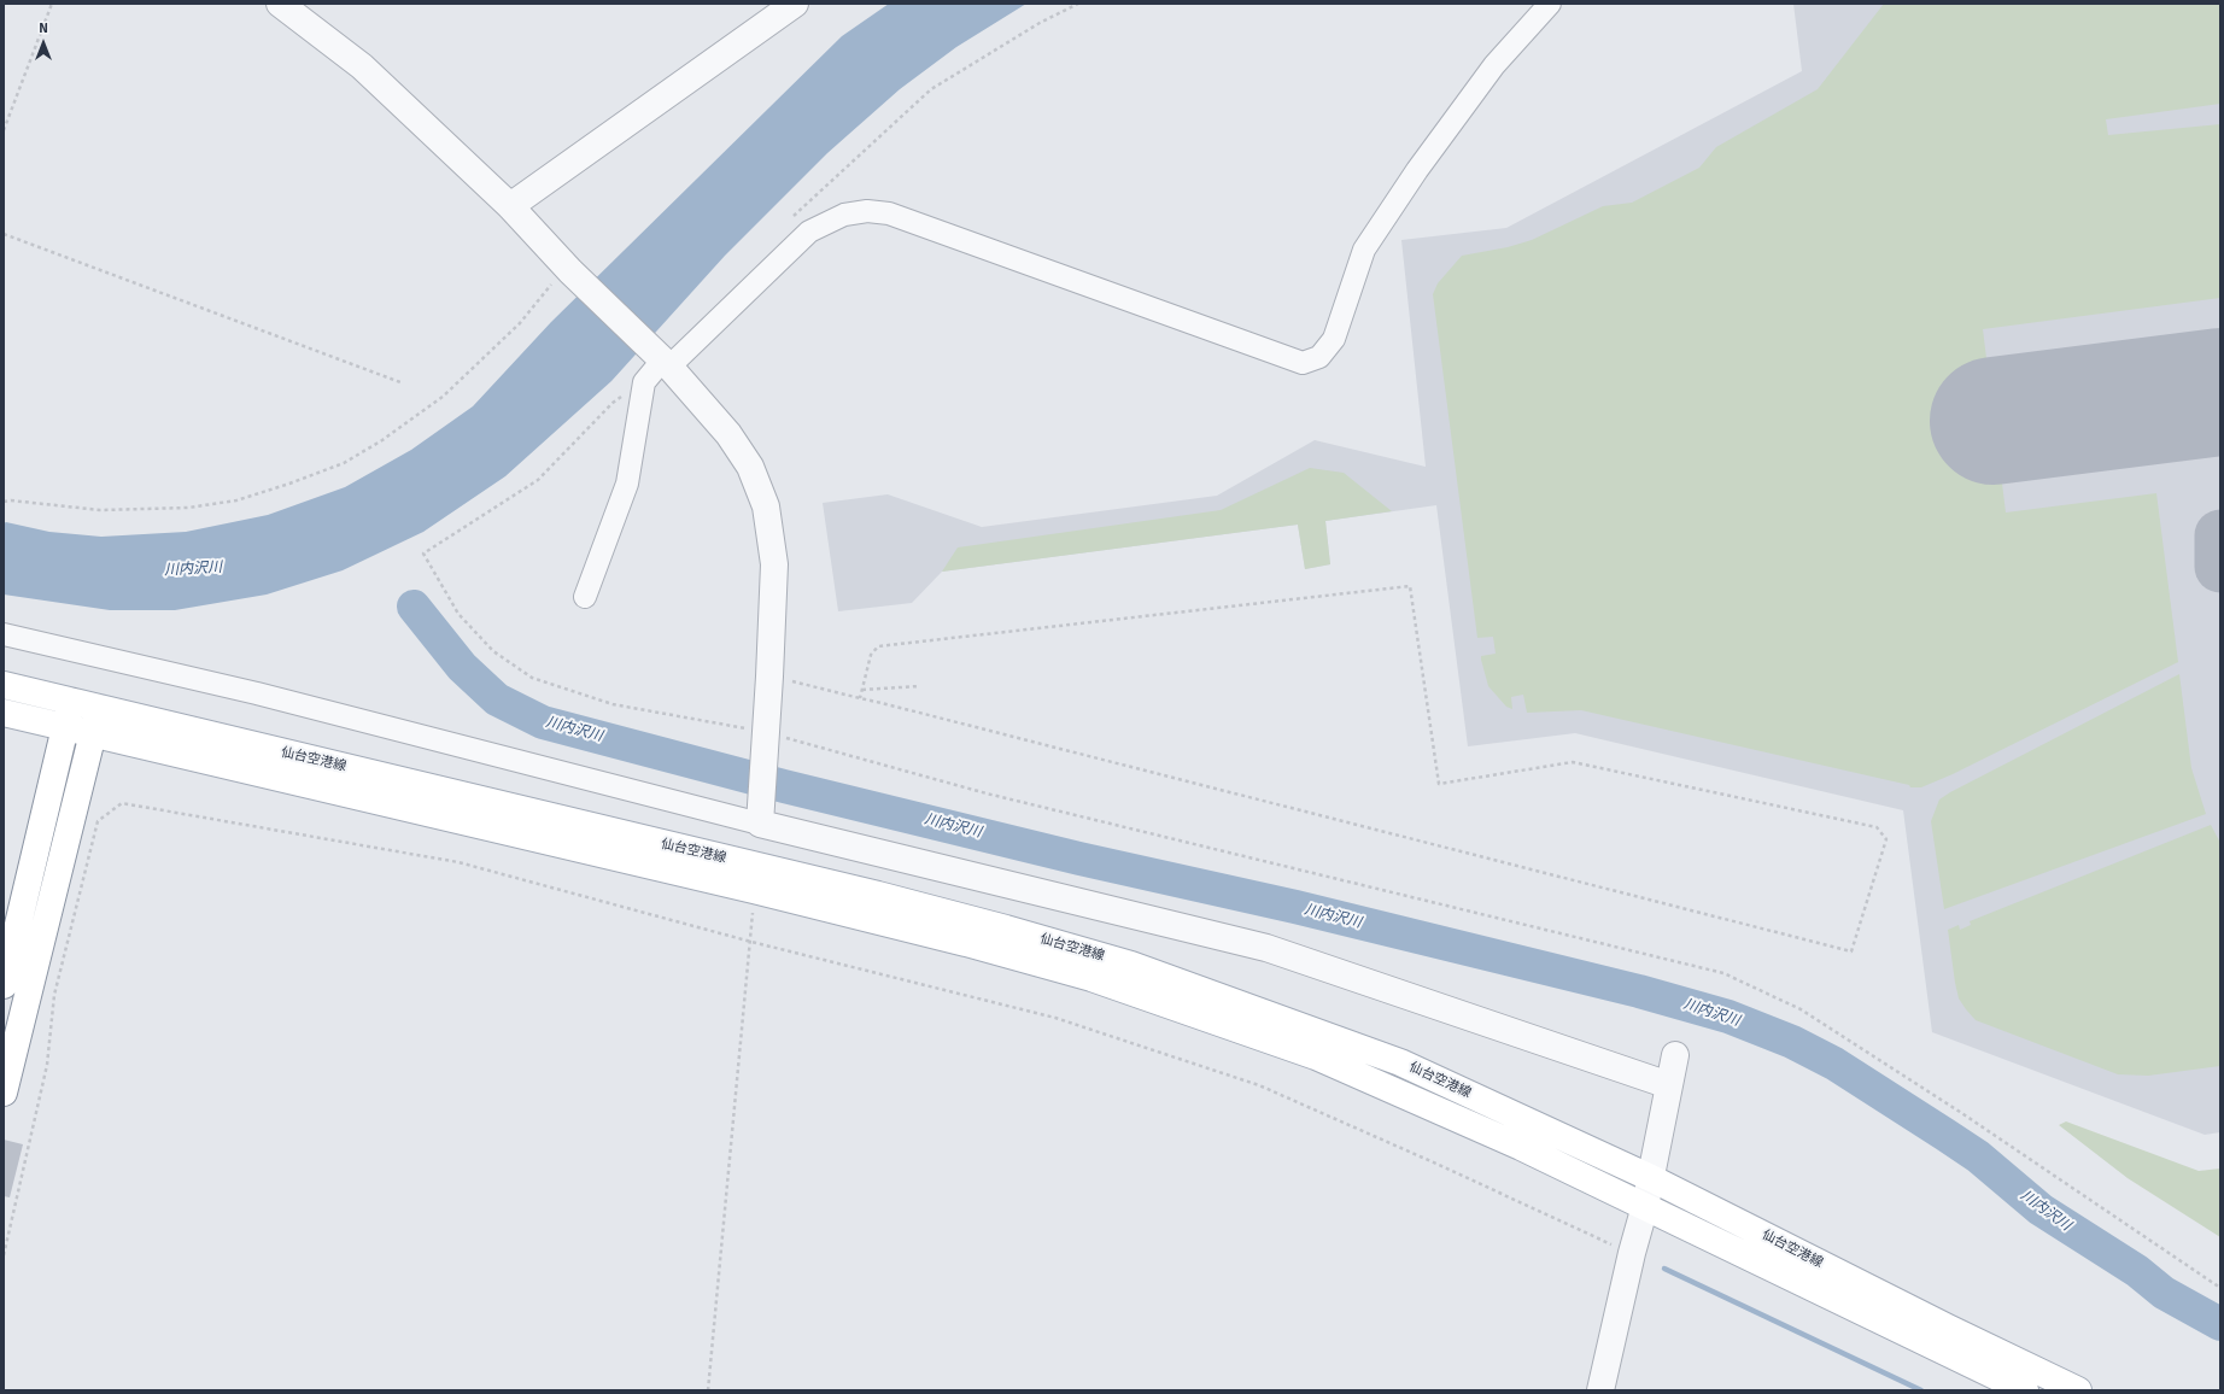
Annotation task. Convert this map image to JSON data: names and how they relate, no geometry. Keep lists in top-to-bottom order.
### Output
{
  "streets": {
    "main road": ["仙台空港線"]
  },
  "water": ["川内沢川"],
  "north": "top"
}
